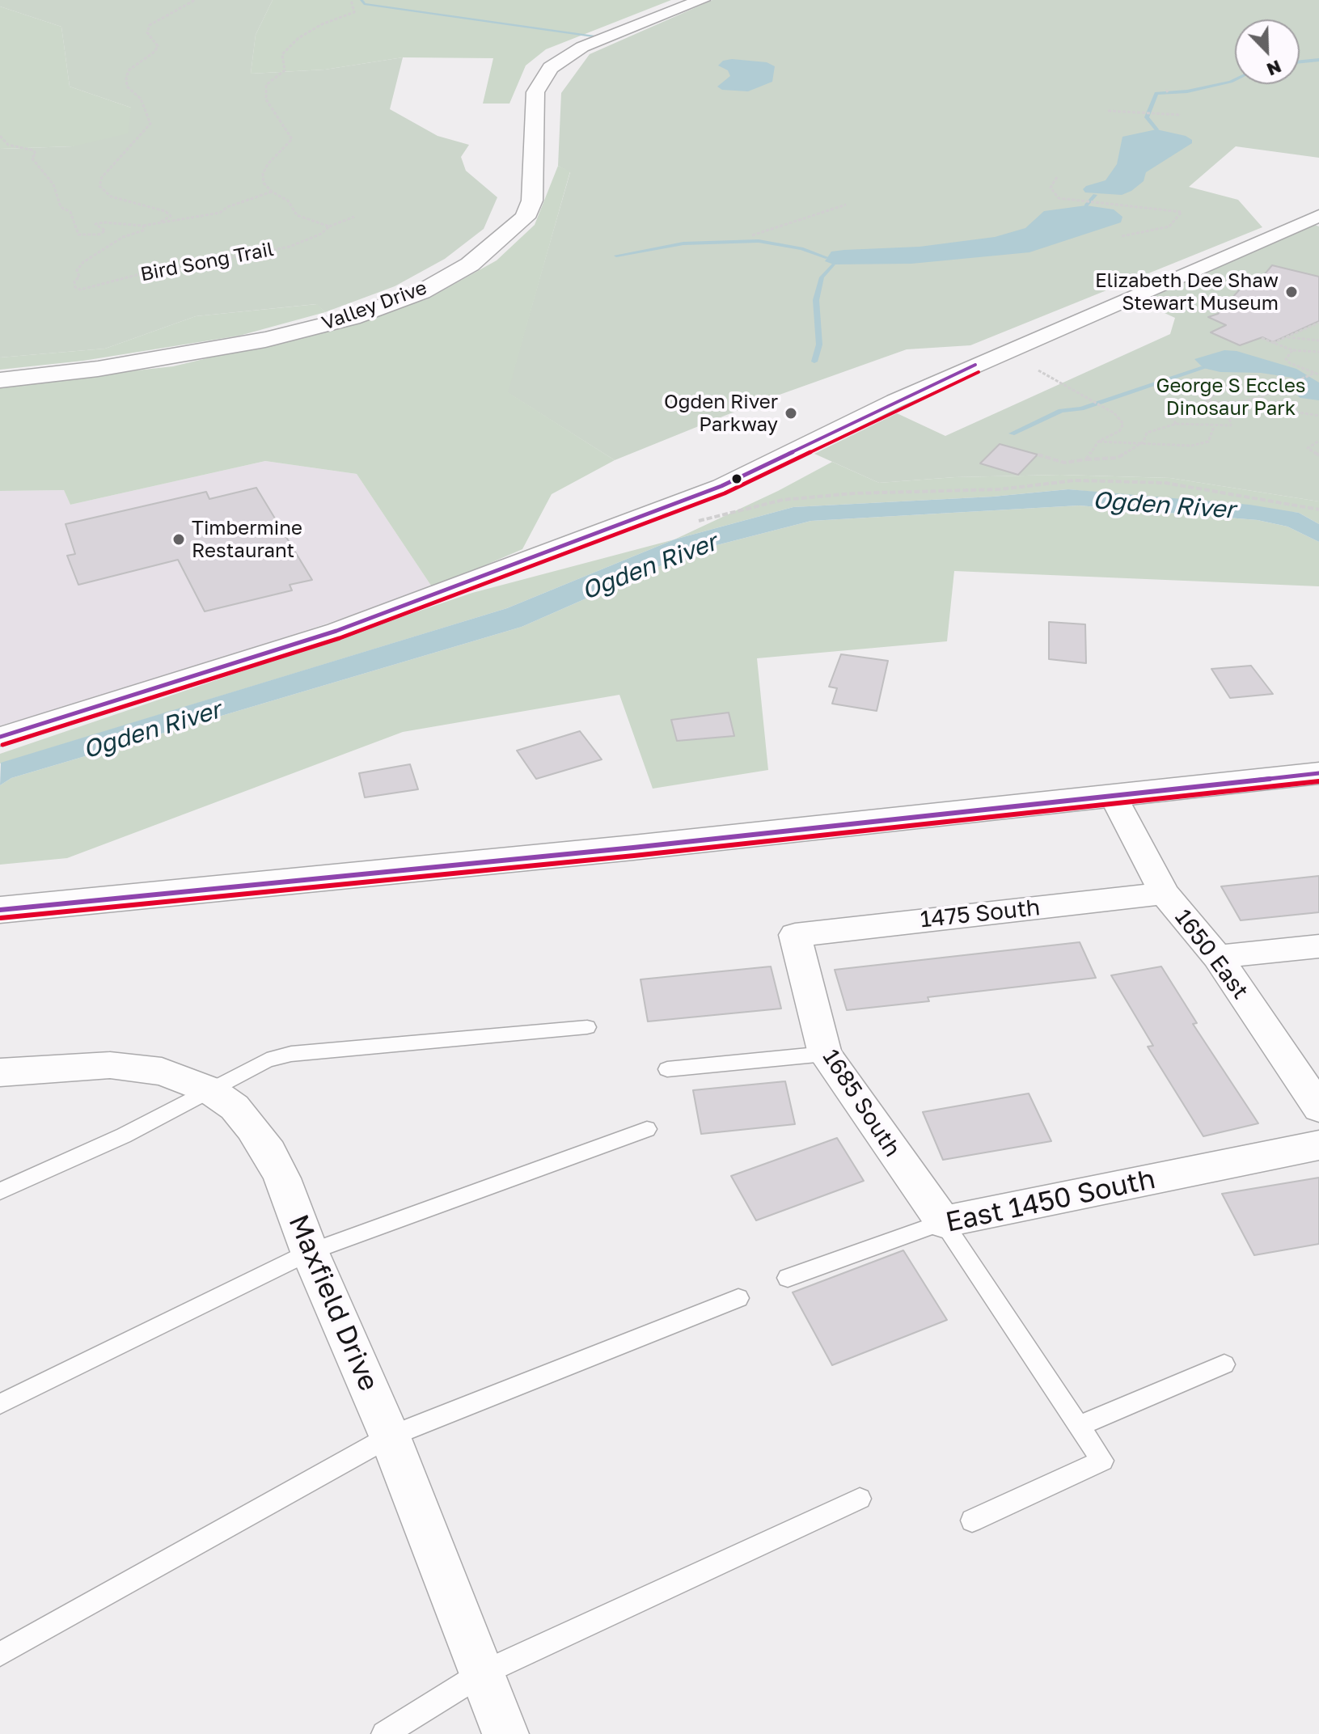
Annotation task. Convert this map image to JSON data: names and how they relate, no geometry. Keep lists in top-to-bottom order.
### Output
{
  "streets": {
    "street": [
      "Valley Drive",
      "1475 South",
      "1650 East",
      "1685 South",
      "East 1450 South",
      "Maxfield Drive"
    ],
    "path": ["Bird Song Trail"]
  },
  "crossings": [
    ["1475 South", "1650 East"],
    ["1475 South", "1685 South"],
    ["1685 South", "East 1450 South"]
  ],
  "water": ["Ogden River"],
  "parks": ["George S Eccles Dinosaur Park"],
  "places": ["Elizabeth Dee Shaw Stewart Museum", "Ogden River Parkway", "Timbermine Restaurant"],
  "north": "bottom right"
}
